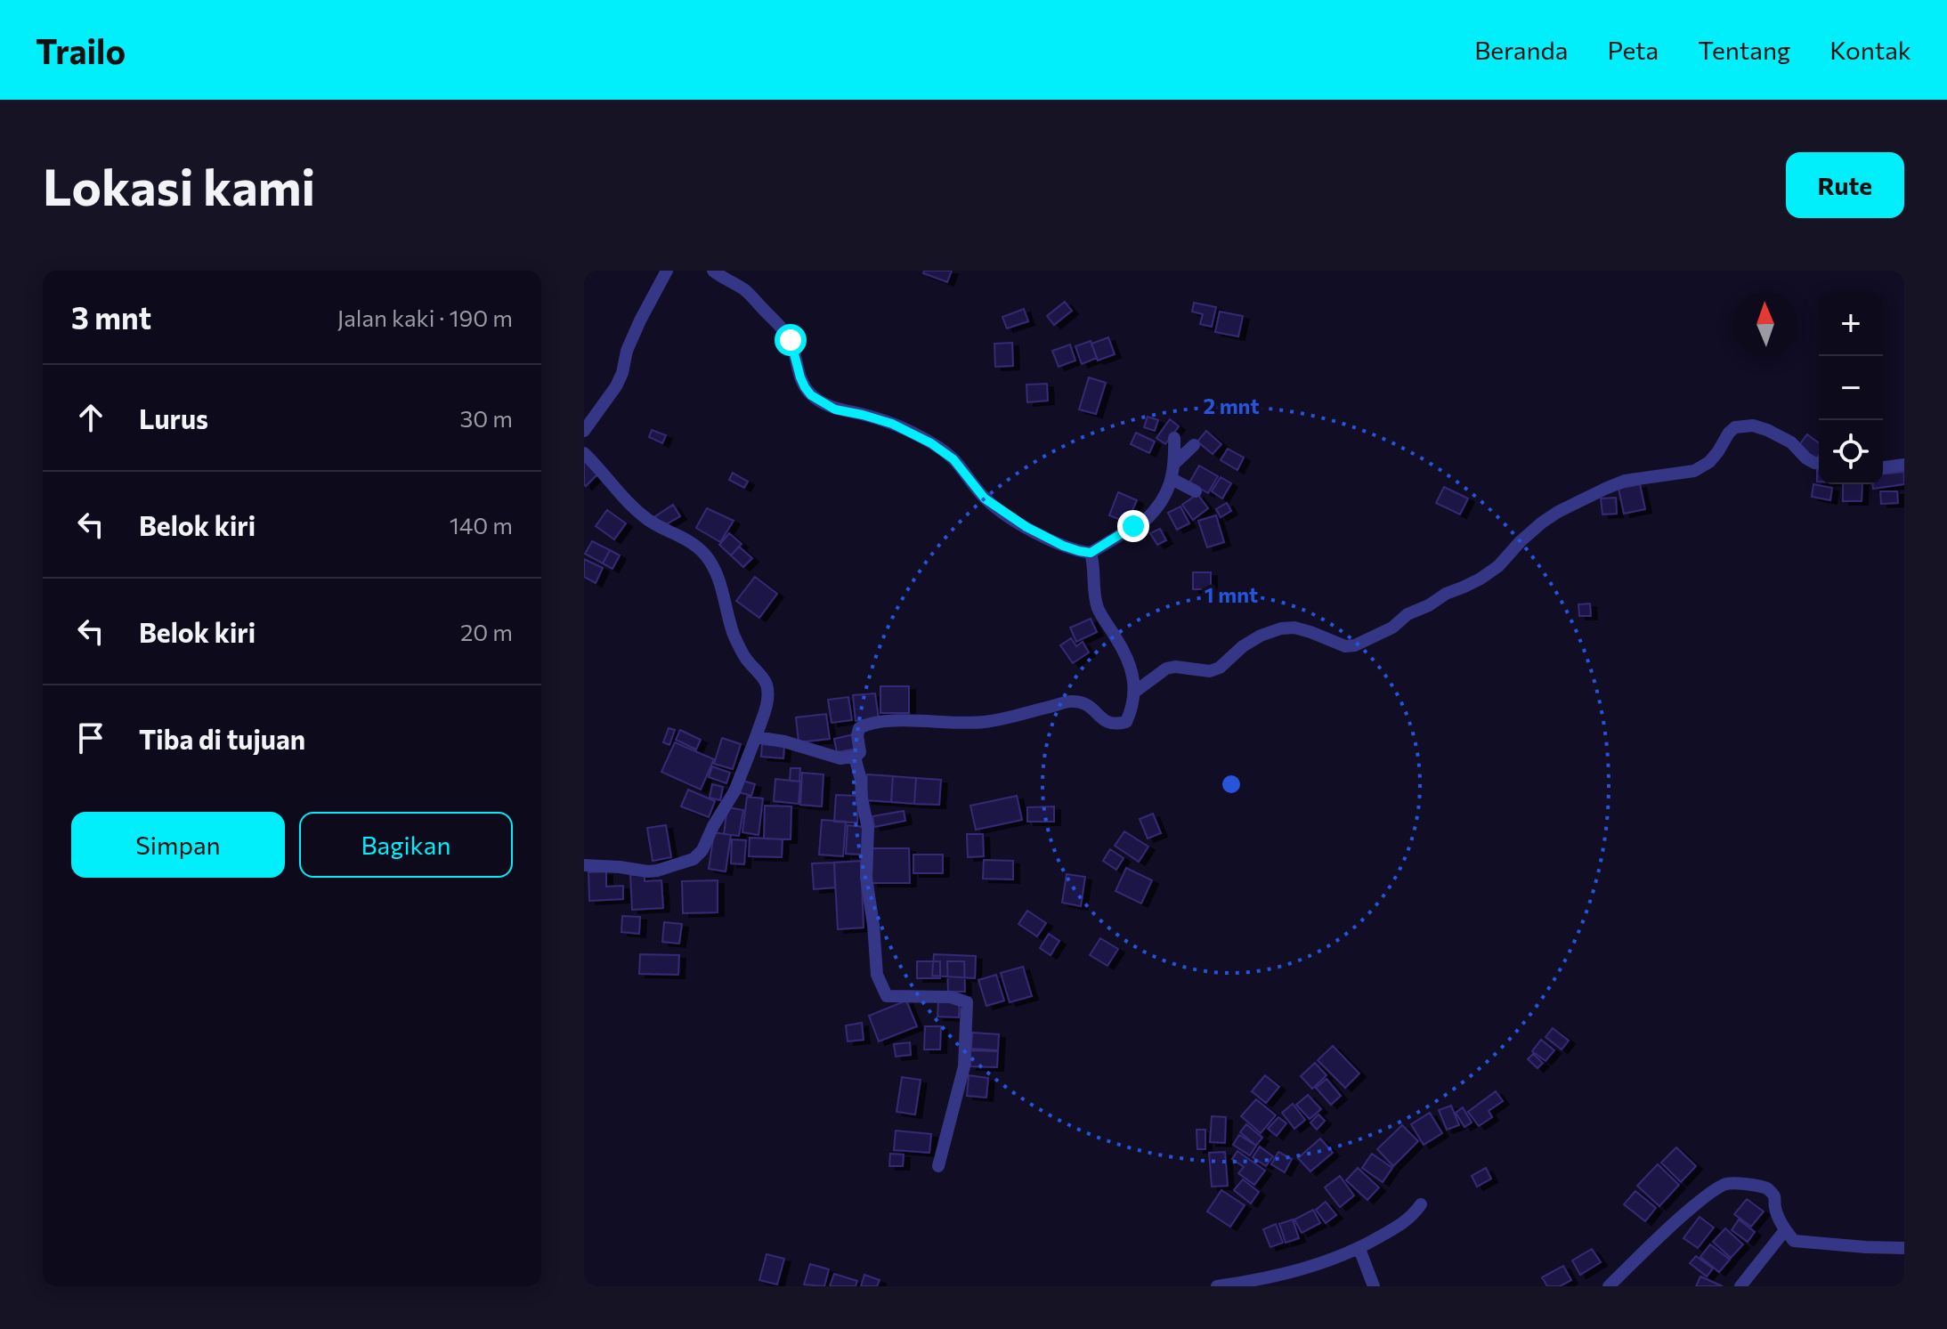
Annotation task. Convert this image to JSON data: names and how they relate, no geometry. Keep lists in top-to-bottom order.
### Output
{
  "north": "top",
  "page": {
    "header": "Trailo",
    "nav": [
      "Beranda",
      "Peta",
      "Tentang",
      "Kontak"
    ],
    "buttons": [
      "Rute",
      ["Simpan", "Bagikan"]
    ],
    "title": "Lokasi kami",
    "heading": ["3 mnt", "Jalan kaki · 190 m"],
    "map_buttons": ["+", "−"],
    "list": [
      ["Lurus", "30 m"],
      ["Belok kiri", "140 m"],
      ["Belok kiri", "20 m"],
      "Tiba di tujuan"
    ]
  },
  "rings": ["2 mnt", "1 mnt"]
}
